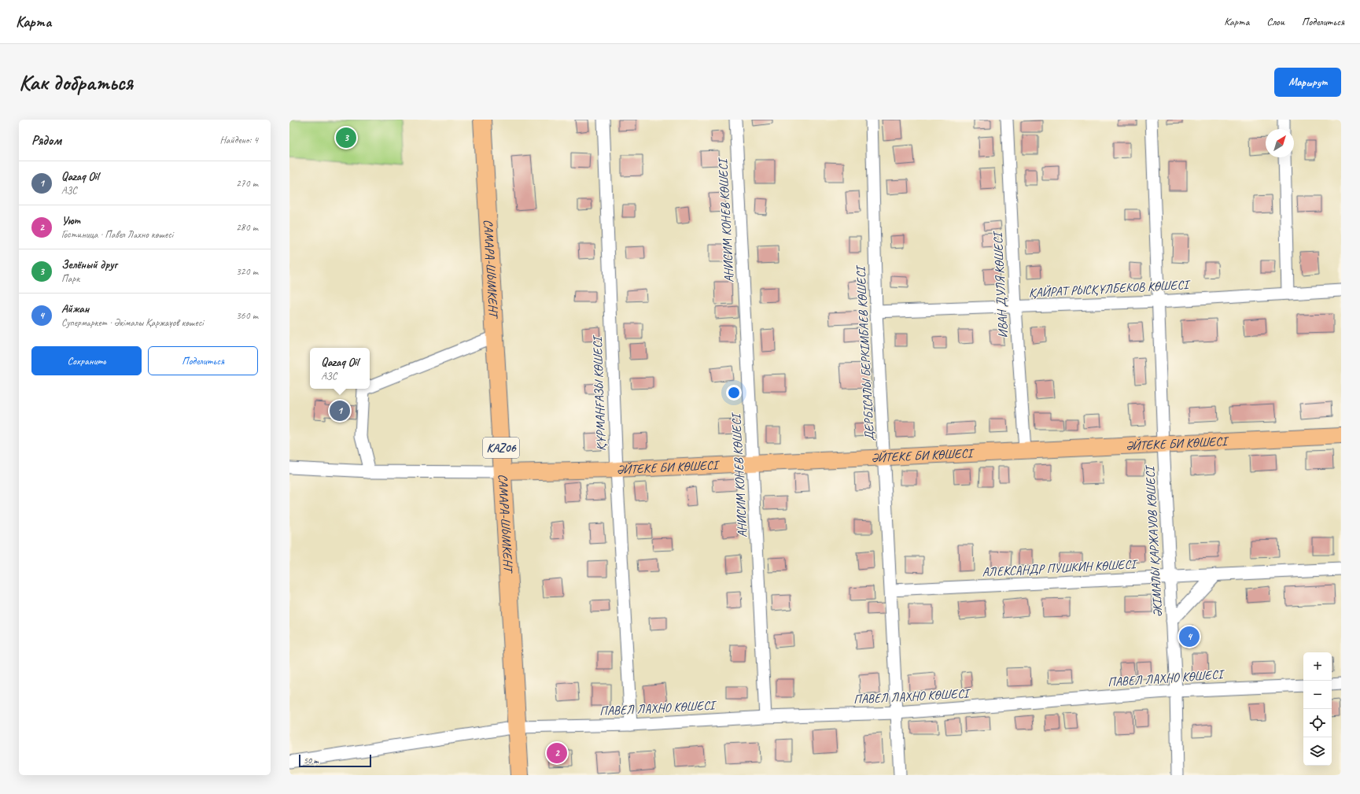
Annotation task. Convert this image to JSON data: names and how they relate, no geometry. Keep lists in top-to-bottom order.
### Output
{
  "streets": {
    "highway": ["САМАРА-ШЫМКЕНТ", "KАZ06"],
    "main road": ["ӘЙТЕКЕ БИ КӨШЕСІ"],
    "street": [
      "АНИСИМ КОНЕВ КӨШЕСІ",
      "ИВАН ДУЛЯ КӨШЕСІ",
      "ҚАЙРАТ РЫСҚҰЛБЕКОВ КӨШЕСІ",
      "ДЕРБІСАЛЫ БЕРКІМБАЕВ КӨШЕСІ",
      "ҚҰРМАНҒАЗЫ КӨШЕСІ",
      "ӘКІМАЛЫ ҚАРЖАУОВ КӨШЕСІ",
      "АЛЕКСАНДР ПУШКИН КӨШЕСІ",
      "ПАВЕЛ ЛАХНО КӨШЕСІ"
    ]
  },
  "crossings": [
    ["АНИСИМ КОНЕВ КӨШЕСІ", "ӘЙТЕКЕ БИ КӨШЕСІ"],
    ["АНИСИМ КОНЕВ КӨШЕСІ", "ПАВЕЛ ЛАХНО КӨШЕСІ"],
    ["САМАРА-ШЫМКЕНТ", "ӘЙТЕКЕ БИ КӨШЕСІ"],
    ["САМАРА-ШЫМКЕНТ", "ПАВЕЛ ЛАХНО КӨШЕСІ"],
    ["ИВАН ДУЛЯ КӨШЕСІ", "ҚАЙРАТ РЫСҚҰЛБЕКОВ КӨШЕСІ"],
    ["ИВАН ДУЛЯ КӨШЕСІ", "ӘЙТЕКЕ БИ КӨШЕСІ"],
    ["ҚАЙРАТ РЫСҚҰЛБЕКОВ КӨШЕСІ", "ДЕРБІСАЛЫ БЕРКІМБАЕВ КӨШЕСІ"],
    ["ҚАЙРАТ РЫСҚҰЛБЕКОВ КӨШЕСІ", "ӘКІМАЛЫ ҚАРЖАУОВ КӨШЕСІ"],
    ["ДЕРБІСАЛЫ БЕРКІМБАЕВ КӨШЕСІ", "ӘЙТЕКЕ БИ КӨШЕСІ"],
    ["ДЕРБІСАЛЫ БЕРКІМБАЕВ КӨШЕСІ", "АЛЕКСАНДР ПУШКИН КӨШЕСІ"],
    ["ДЕРБІСАЛЫ БЕРКІМБАЕВ КӨШЕСІ", "ПАВЕЛ ЛАХНО КӨШЕСІ"],
    ["ҚҰРМАНҒАЗЫ КӨШЕСІ", "ӘЙТЕКЕ БИ КӨШЕСІ"],
    ["ҚҰРМАНҒАЗЫ КӨШЕСІ", "ПАВЕЛ ЛАХНО КӨШЕСІ"],
    ["ӘЙТЕКЕ БИ КӨШЕСІ", "ӘКІМАЛЫ ҚАРЖАУОВ КӨШЕСІ"],
    ["ӘКІМАЛЫ ҚАРЖАУОВ КӨШЕСІ", "АЛЕКСАНДР ПУШКИН КӨШЕСІ"],
    ["ӘКІМАЛЫ ҚАРЖАУОВ КӨШЕСІ", "ПАВЕЛ ЛАХНО КӨШЕСІ"]
  ],
  "scale_bar": "50 m",
  "north": "top right",
  "page": {
    "header": "Карта",
    "nav": ["Карта", "Слои", "Поделиться"],
    "buttons": [
      "Маршрут",
      ["Сохранить", "Поделиться"]
    ],
    "title": "Как добраться",
    "heading": ["Рядом", "Найдено: 4"],
    "pins": [
      "3",
      "1",
      "4",
      "2"
    ],
    "list": [
      {
        "mark": "1",
        "name": "Qazaq Oil",
        "note": "АЗС",
        "value": "270 m"
      },
      {
        "mark": "2",
        "name": "Уют",
        "note": "Гостиница · Павел Лахно көшесі",
        "value": "280 m"
      },
      {
        "mark": "3",
        "name": "Зелёный друг",
        "note": "Парк",
        "value": "320 m"
      },
      {
        "mark": "4",
        "name": "Айжан",
        "note": "Супермаркет · Әкімалы Қаржауов көшесі",
        "value": "360 m"
      }
    ],
    "popup": ["Qazaq Oil", "АЗС"],
    "map_buttons": ["+", "−"],
    "scale": "50 m"
  }
}
